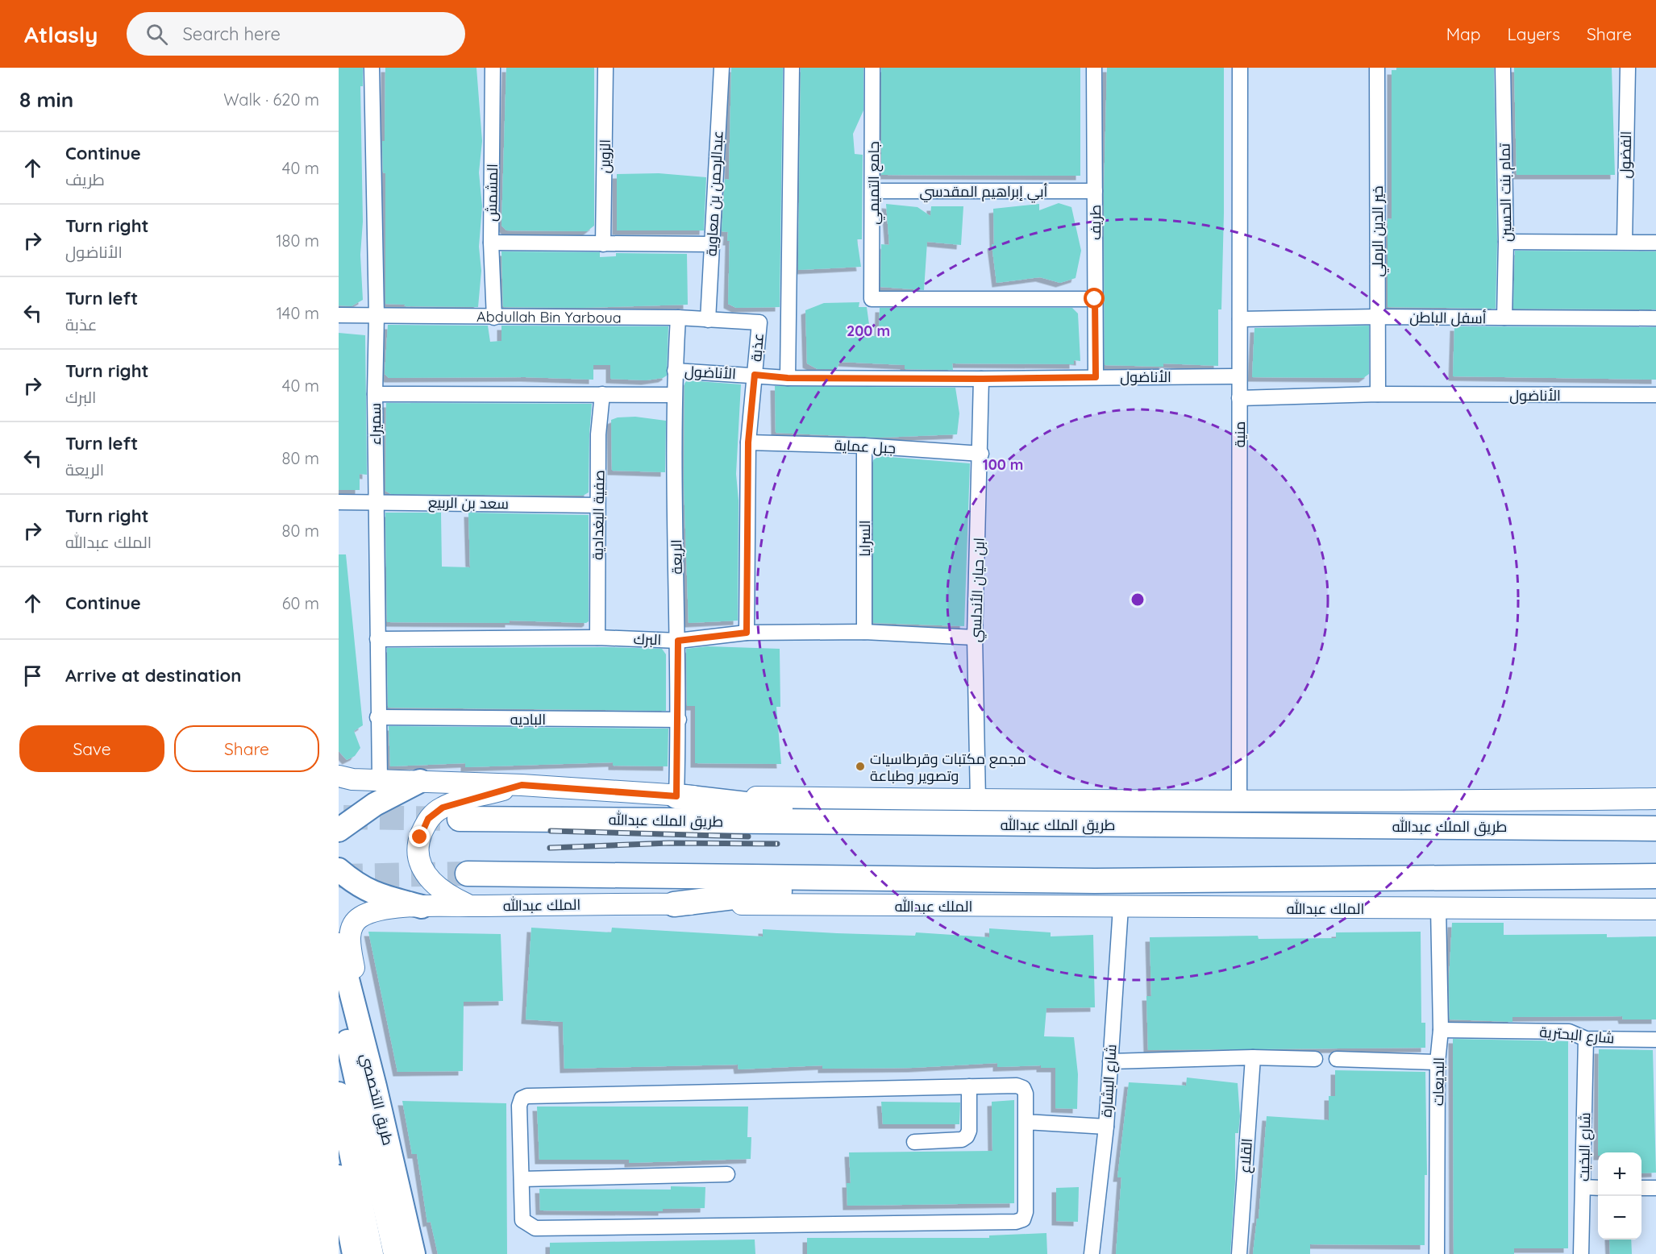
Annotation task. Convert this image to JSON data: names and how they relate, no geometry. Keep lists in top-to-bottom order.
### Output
{
  "streets": {
    "highway": ["طريق الملك عبدالله"],
    "main road": ["الملك عبدالله", "طريق التخصصي"],
    "street": [
      "الفضول",
      "الزوين",
      "جامع التميمي",
      "أبي إبراهيم المقدسي",
      "المشمش",
      "تمام بنت الحسين",
      "عبدالرحمن بن معاوية",
      "طريف",
      "خير الدين الرملي",
      "Abdullah Bin Yarboua",
      "أسفل الباطن",
      "عذبة",
      "الأناضول",
      "سميراء",
      "منية",
      "جبل عماية",
      "سعد بن الربيع",
      "صفية البغدادية",
      "السرايا",
      "الريعة",
      "ابن حيان الأندلسي",
      "البرك",
      "الباديه",
      "شارع البحترية",
      "شارع البشارة",
      "البديعات",
      "شارع البخيت",
      "القلاع"
    ]
  },
  "crossings": [
    ["جامع التميمي", "أبي إبراهيم المقدسي"],
    ["جامع التميمي", "طريف"],
    ["أبي إبراهيم المقدسي", "طريف"],
    ["المشمش", "Abdullah Bin Yarboua"],
    ["تمام بنت الحسين", "أسفل الباطن"],
    ["عبدالرحمن بن معاوية", "Abdullah Bin Yarboua"],
    ["طريف", "الأناضول"],
    ["خير الدين الرملي", "أسفل الباطن"],
    ["خير الدين الرملي", "الأناضول"],
    ["Abdullah Bin Yarboua", "عذبة"],
    ["Abdullah Bin Yarboua", "سميراء"],
    ["Abdullah Bin Yarboua", "الريعة"],
    ["أسفل الباطن", "منية"],
    ["عذبة", "الأناضول"],
    ["عذبة", "جبل عماية"],
    ["عذبة", "البرك"],
    ["الأناضول", "سميراء"],
    ["الأناضول", "منية"],
    ["الأناضول", "صفية البغدادية"],
    ["الأناضول", "الريعة"],
    ["الأناضول", "ابن حيان الأندلسي"],
    ["سميراء", "سعد بن الربيع"],
    ["سميراء", "البرك"],
    ["سميراء", "الباديه"],
    ["جبل عماية", "السرايا"],
    ["جبل عماية", "ابن حيان الأندلسي"],
    ["سعد بن الربيع", "صفية البغدادية"],
    ["صفية البغدادية", "البرك"],
    ["السرايا", "البرك"],
    ["الريعة", "البرك"],
    ["الريعة", "الباديه"],
    ["ابن حيان الأندلسي", "البرك"],
    ["الملك عبدالله", "شارع البشارة"],
    ["الملك عبدالله", "البديعات"],
    ["الملك عبدالله", "طريق التخصصي"],
    ["شارع البحترية", "البديعات"],
    ["شارع البحترية", "شارع البخيت"]
  ],
  "places": ["مجمع مكتبات وقرطاسيات وتصوير وطباعة"],
  "page": {
    "header": "Atlasly",
    "search": "Search here",
    "nav": ["Map", "Layers", "Share"],
    "heading": ["8 min", "Walk · 620 m"],
    "list": [
      ["Continue", "طريف", "40 m"],
      ["Turn right", "الأناضول", "180 m"],
      ["Turn left", "عذبة", "140 m"],
      ["Turn right", "البرك", "40 m"],
      ["Turn left", "الريعة", "80 m"],
      ["Turn right", "الملك عبدالله", "80 m"],
      ["Continue", "60 m"],
      "Arrive at destination"
    ],
    "buttons": ["Save", "Share"],
    "map_buttons": ["+", "−"]
  },
  "rings": ["200 m", "100 m"]
}
